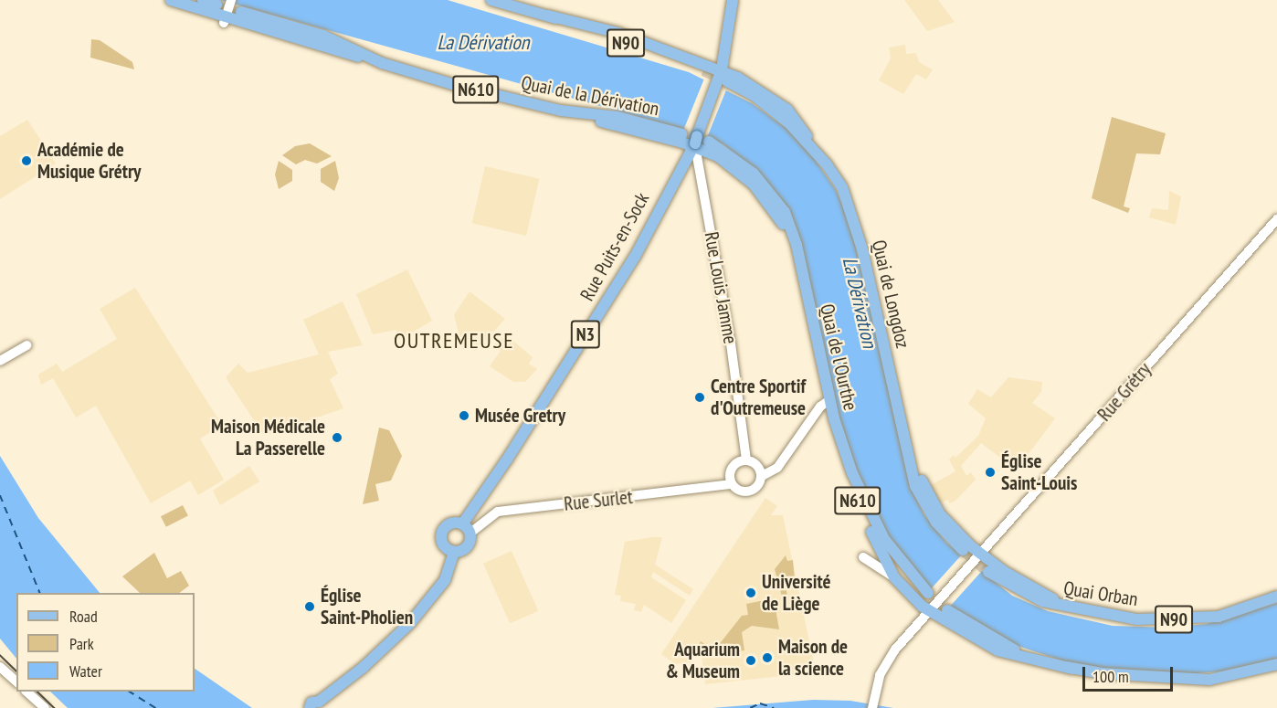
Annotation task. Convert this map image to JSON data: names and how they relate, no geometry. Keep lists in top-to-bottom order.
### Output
{
  "streets": {
    "main road": [
      "N90",
      "N610",
      "Quai de la Dérivation",
      "Rue Puits-en-Sock",
      "Quai de Longdoz",
      "N3",
      "Quai de l'Ourthe",
      "Quai Orban"
    ],
    "street": ["Rue Louis Jamme", "Rue Grétry", "Rue Surlet"]
  },
  "crossings": [
    ["N610", "Quai de la Dérivation"],
    ["N610", "Rue Puits-en-Sock"],
    ["N610", "Rue Louis Jamme"],
    ["N610", "N3"],
    ["N610", "Quai de l'Ourthe"],
    ["N610", "Rue Grétry"],
    ["Rue Puits-en-Sock", "Rue Louis Jamme"],
    ["Rue Puits-en-Sock", "N3"],
    ["Rue Puits-en-Sock", "Rue Surlet"],
    ["Rue Louis Jamme", "N3"],
    ["Rue Louis Jamme", "Rue Surlet"],
    ["Quai de Longdoz", "N3"],
    ["N3", "Rue Surlet"]
  ],
  "districts": ["OUTREMEUSE"],
  "water": ["La Dérivation"],
  "places": [
    "Académie de Musique Grétry",
    "Centre Sportif d'Outremeuse",
    "Musée Gretry",
    "Maison Médicale La Passerelle",
    "Église Saint-Louis",
    "Université de Liège",
    "Église Saint-Pholien",
    "Maison de la science",
    "Aquarium & Museum"
  ],
  "legend": ["Road", "Park", "Water"],
  "scale_bar": "100 m"
}
